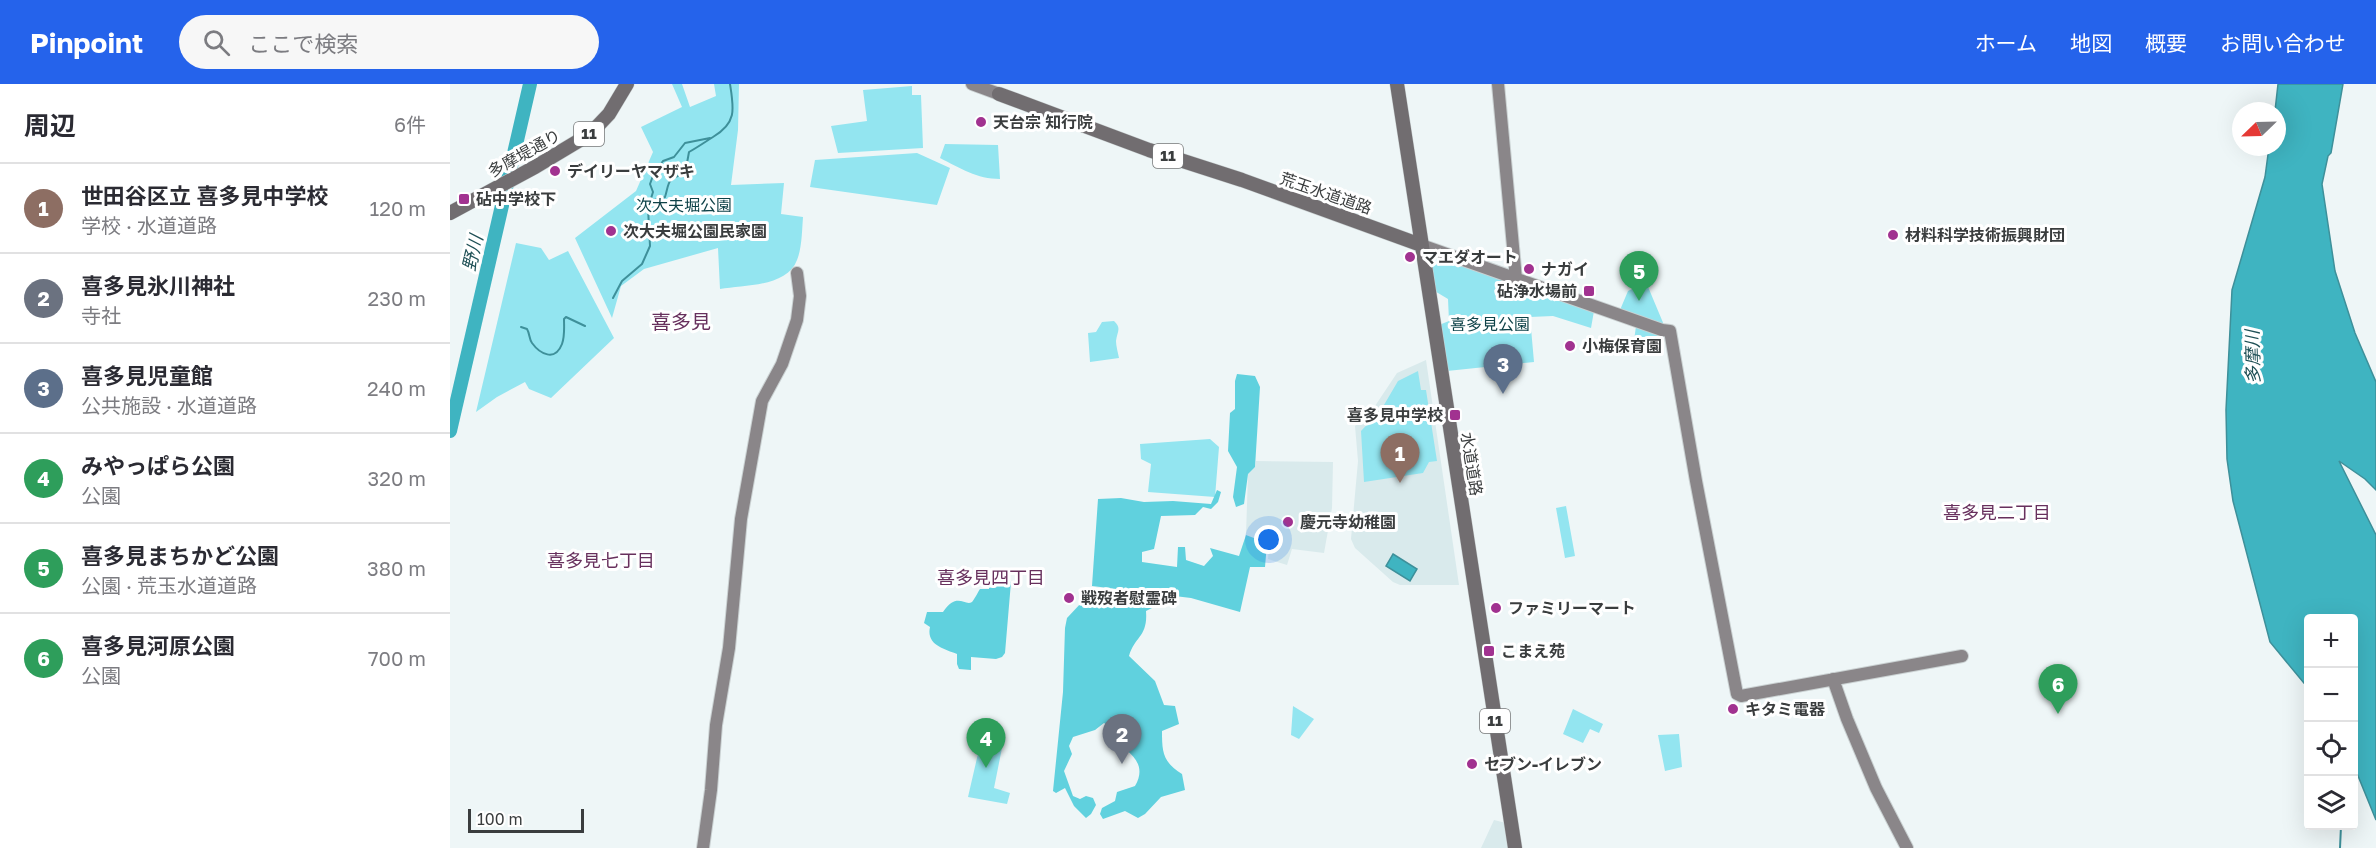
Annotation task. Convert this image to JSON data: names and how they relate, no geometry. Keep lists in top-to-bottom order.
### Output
{
  "streets": {
    "main road": [
      "11",
      "多摩堤通り",
      "荒玉水道道路",
      "水道道路"
    ]
  },
  "crossings": [
    ["荒玉水道道路", "水道道路"]
  ],
  "districts": [
    "喜多見",
    "喜多見二丁目",
    "喜多見七丁目",
    "喜多見四丁目"
  ],
  "water": ["野川", "多摩川"],
  "parks": ["次大夫堀公園", "喜多見公園"],
  "places": {
    "other": [
      "天台宗 知行院",
      "デイリーヤマザキ",
      "次大夫堀公園民家園",
      "材料科学技術振興財団",
      "マエダオート",
      "ナガイ",
      "小梅保育園",
      "慶元寺幼稚園",
      "戦歿者慰霊碑",
      "ファミリーマート",
      "キタミ電器",
      "セブン-イレブン"
    ],
    "transit": [
      "砧中学校下",
      "砧浄水場前",
      "喜多見中学校",
      "こまえ苑"
    ]
  },
  "scale_bar": "100 m",
  "north": "bottom left",
  "page": {
    "header": "Pinpoint",
    "search": "ここで検索",
    "nav": [
      "ホーム",
      "地図",
      "概要",
      "お問い合わせ"
    ],
    "heading": ["周辺", "6件"],
    "list": [
      {
        "mark": "1",
        "name": "世田谷区立 喜多見中学校",
        "note": "学校 · 水道道路",
        "value": "120 m"
      },
      {
        "mark": "2",
        "name": "喜多見氷川神社",
        "note": "寺社",
        "value": "230 m"
      },
      {
        "mark": "3",
        "name": "喜多見児童館",
        "note": "公共施設 · 水道道路",
        "value": "240 m"
      },
      {
        "mark": "4",
        "name": "みやっぱら公園",
        "note": "公園",
        "value": "320 m"
      },
      {
        "mark": "5",
        "name": "喜多見まちかど公園",
        "note": "公園 · 荒玉水道道路",
        "value": "380 m"
      },
      {
        "mark": "6",
        "name": "喜多見河原公園",
        "note": "公園",
        "value": "700 m"
      }
    ],
    "pins": [
      "5",
      "3",
      "1",
      "6",
      "2",
      "4"
    ],
    "map_buttons": ["+", "−"],
    "scale": "100 m"
  }
}
